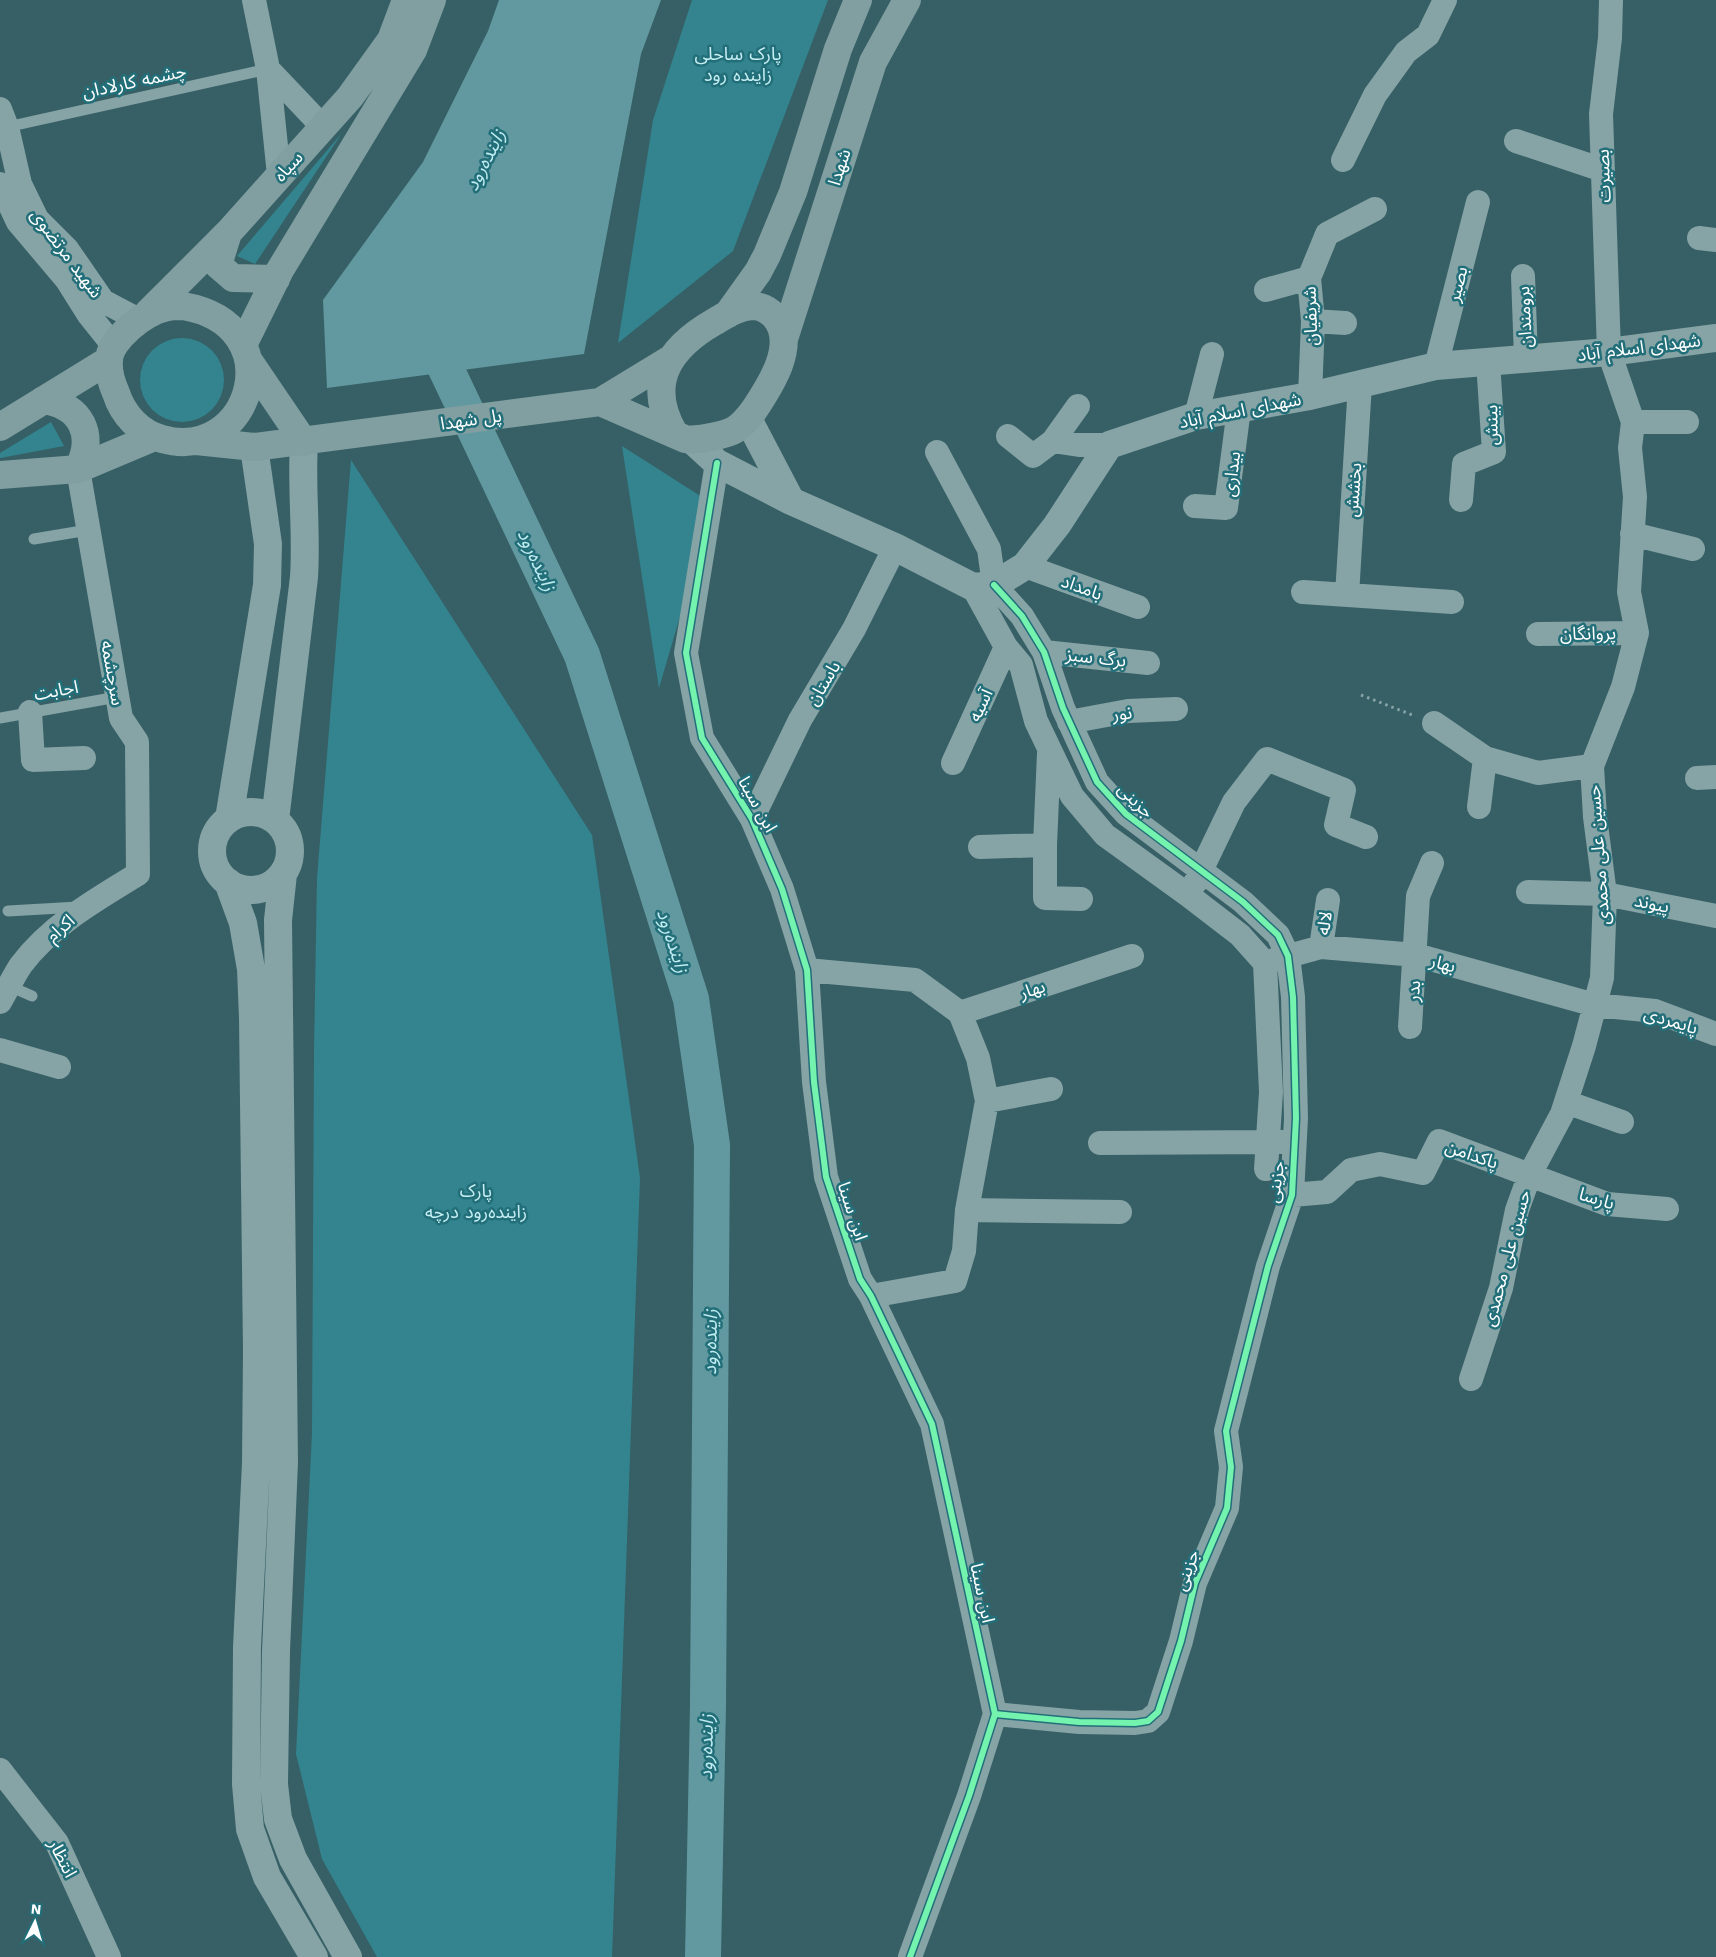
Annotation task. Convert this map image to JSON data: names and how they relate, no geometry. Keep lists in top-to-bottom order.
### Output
{
  "streets": {
    "main road": ["سپاه", "شهدا", "پل شهدا"],
    "street": [
      "بصیرت",
      "شهيد مرتضوی",
      "بصیر",
      "شریفیان",
      "برومندان",
      "شهدای اسلام آباد",
      "بینش",
      "بیداری",
      "بخشش",
      "بامداد",
      "پروانگان",
      "برگ سبز",
      "سرچشمه",
      "باستان",
      "آسیه",
      "نور",
      "جزینی",
      "ابن سینا",
      "حسین علی محمدی",
      "پیوند",
      "لاله",
      "اکرام",
      "بهار",
      "بدر",
      "پایمردی",
      "پاکدامن",
      "پارسا",
      "انتظار"
    ],
    "lane": ["چشمه کارلادان", "اجابت"]
  },
  "crossings": [
    ["چشمه کارلادان", "شهيد مرتضوی"],
    ["سپاه", "شهيد مرتضوی"],
    ["سپاه", "پل شهدا"],
    ["بصیرت", "شهدای اسلام آباد"],
    ["بصیرت", "حسین علی محمدی"],
    ["شهيد مرتضوی", "پل شهدا"],
    ["بصیر", "شهدای اسلام آباد"],
    ["شریفیان", "شهدای اسلام آباد"],
    ["برومندان", "شهدای اسلام آباد"],
    ["شهدای اسلام آباد", "بینش"],
    ["شهدای اسلام آباد", "بیداری"],
    ["شهدای اسلام آباد", "بخشش"],
    ["شهدای اسلام آباد", "حسین علی محمدی"],
    ["پروانگان", "حسین علی محمدی"],
    ["برگ سبز", "جزینی"],
    ["سرچشمه", "اجابت"],
    ["سرچشمه", "اکرام"],
    ["باستان", "ابن سینا"],
    ["نور", "جزینی"],
    ["جزینی", "ابن سینا"],
    ["جزینی", "بهار"],
    ["جزینی", "پاکدامن"],
    ["حسین علی محمدی", "پیوند"],
    ["حسین علی محمدی", "بهار"],
    ["حسین علی محمدی", "پایمردی"],
    ["حسین علی محمدی", "پاکدامن"],
    ["حسین علی محمدی", "پارسا"],
    ["لاله", "بهار"],
    ["بهار", "بدر"],
    ["بهار", "پایمردی"],
    ["پاکدامن", "پارسا"]
  ],
  "water": ["زاینده‌رود"],
  "parks": ["پارک ساحلی زاینده رود", "پارک زاینده‌رود درچه"],
  "north": "top"
}
